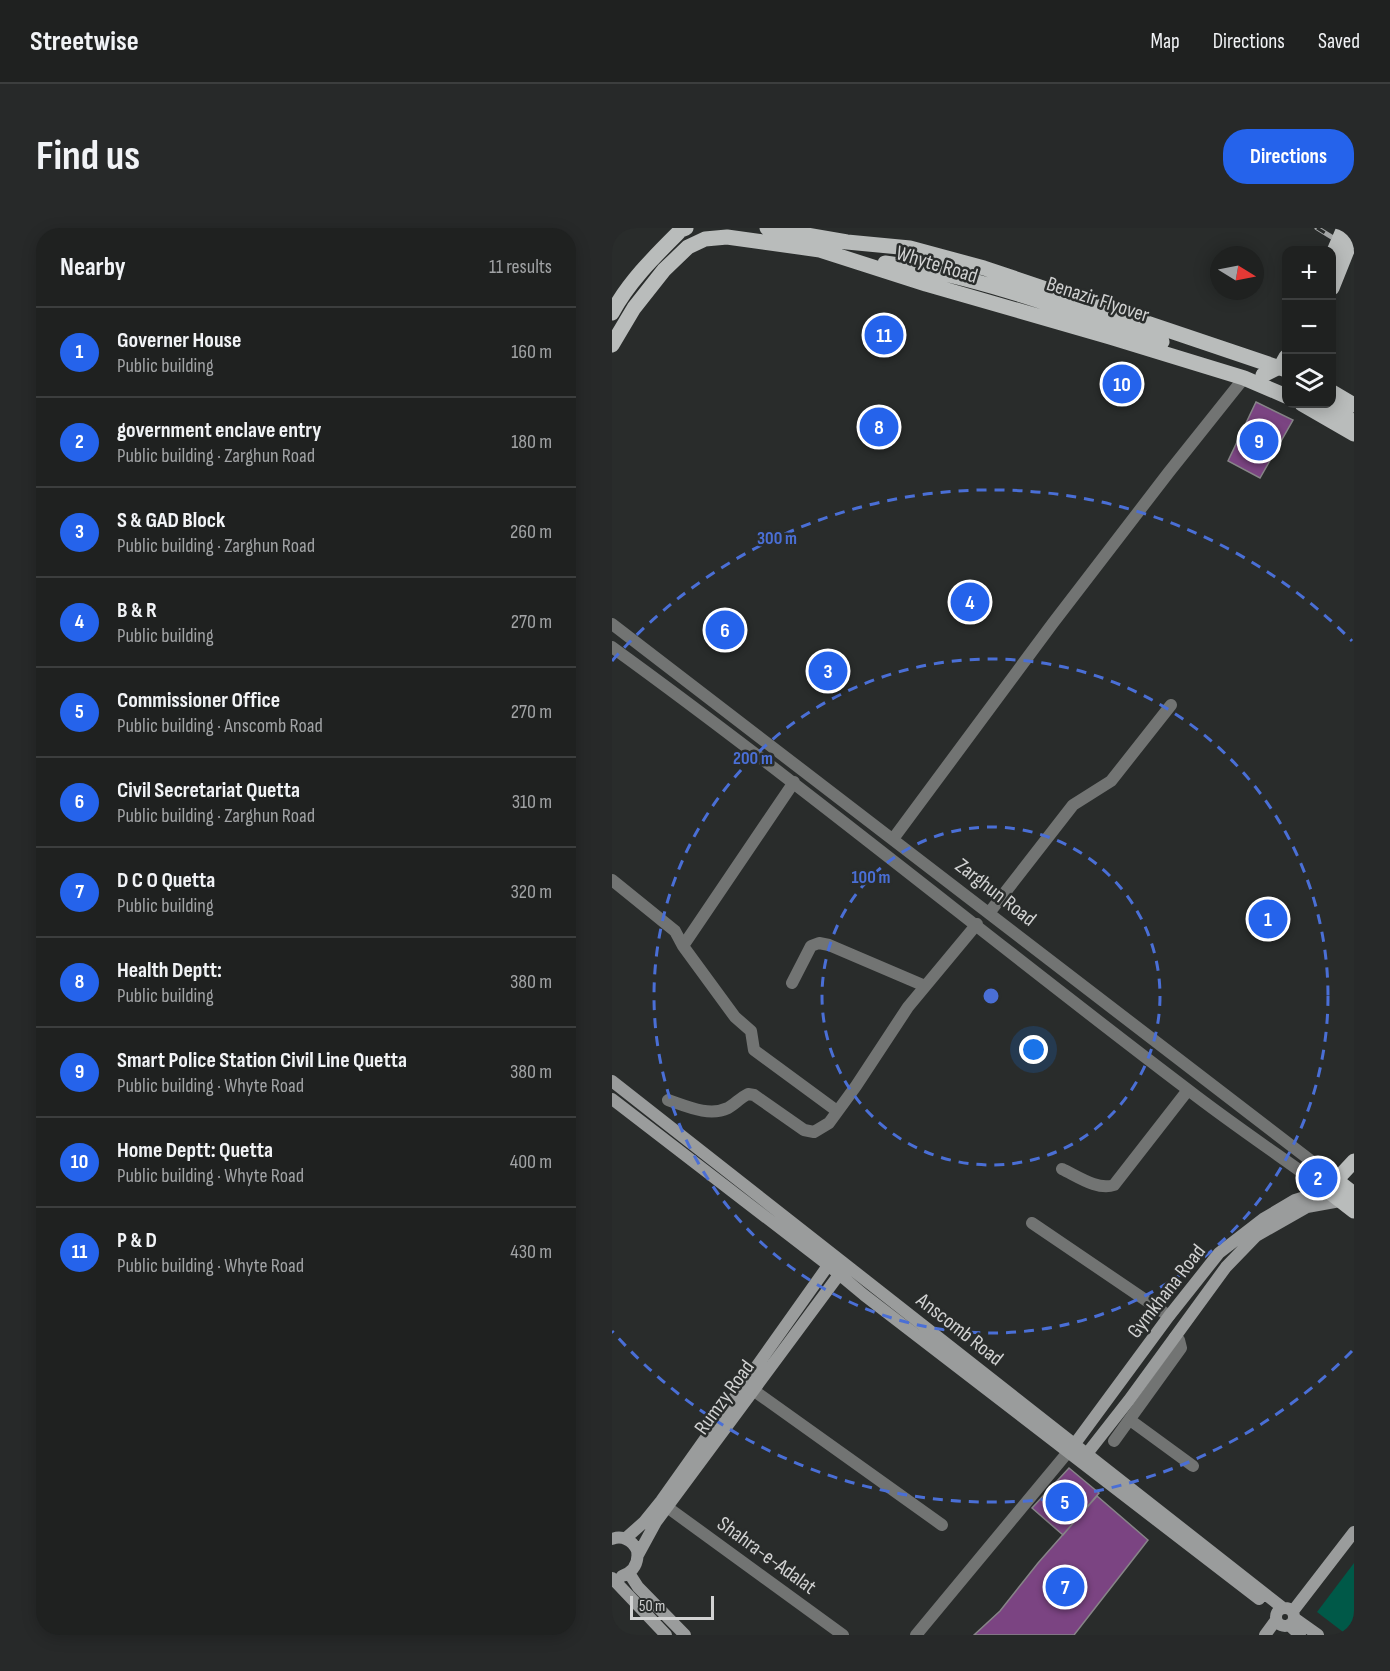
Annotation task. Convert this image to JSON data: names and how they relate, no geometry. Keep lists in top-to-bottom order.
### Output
{
  "streets": {
    "main road": ["Whyte Road", "Benazir Flyover", "Zarghun Road"],
    "street": [
      "Gymkhana Road",
      "Anscomb Road",
      "Rumzy Road",
      "Shahra-e-Adalat"
    ]
  },
  "crossings": [
    ["Whyte Road", "Benazir Flyover"],
    ["Zarghun Road", "Gymkhana Road"],
    ["Gymkhana Road", "Anscomb Road"],
    ["Anscomb Road", "Rumzy Road"],
    ["Rumzy Road", "Shahra-e-Adalat"]
  ],
  "scale_bar": "50 m",
  "north": "right",
  "page": {
    "header": "Streetwise",
    "nav": ["Map", "Directions", "Saved"],
    "buttons": "Directions",
    "title": "Find us",
    "heading": ["Nearby", "11 results"],
    "map_buttons": ["+", "−"],
    "list": [
      {
        "mark": "1",
        "name": "Governer House",
        "note": "Public building",
        "value": "160 m"
      },
      {
        "mark": "2",
        "name": "government enclave entry",
        "note": "Public building · Zarghun Road",
        "value": "180 m"
      },
      {
        "mark": "3",
        "name": "S & GAD Block",
        "note": "Public building · Zarghun Road",
        "value": "260 m"
      },
      {
        "mark": "4",
        "name": "B & R",
        "note": "Public building",
        "value": "270 m"
      },
      {
        "mark": "5",
        "name": "Commissioner Office",
        "note": "Public building · Anscomb Road",
        "value": "270 m"
      },
      {
        "mark": "6",
        "name": "Civil Secretariat Quetta",
        "note": "Public building · Zarghun Road",
        "value": "310 m"
      },
      {
        "mark": "7",
        "name": "D C O Quetta",
        "note": "Public building",
        "value": "320 m"
      },
      {
        "mark": "8",
        "name": "Health Deptt:",
        "note": "Public building",
        "value": "380 m"
      },
      {
        "mark": "9",
        "name": "Smart Police Station Civil Line Quetta",
        "note": "Public building · Whyte Road",
        "value": "380 m"
      },
      {
        "mark": "10",
        "name": "Home Deptt: Quetta",
        "note": "Public building · Whyte Road",
        "value": "400 m"
      },
      {
        "mark": "11",
        "name": "P & D",
        "note": "Public building · Whyte Road",
        "value": "430 m"
      }
    ],
    "pins": [
      "11",
      "10",
      "8",
      "9",
      "4",
      "6",
      "3",
      "1",
      "2",
      "5",
      "7"
    ],
    "scale": "50 m"
  },
  "rings": ["300 m", "200 m", "100 m"]
}
